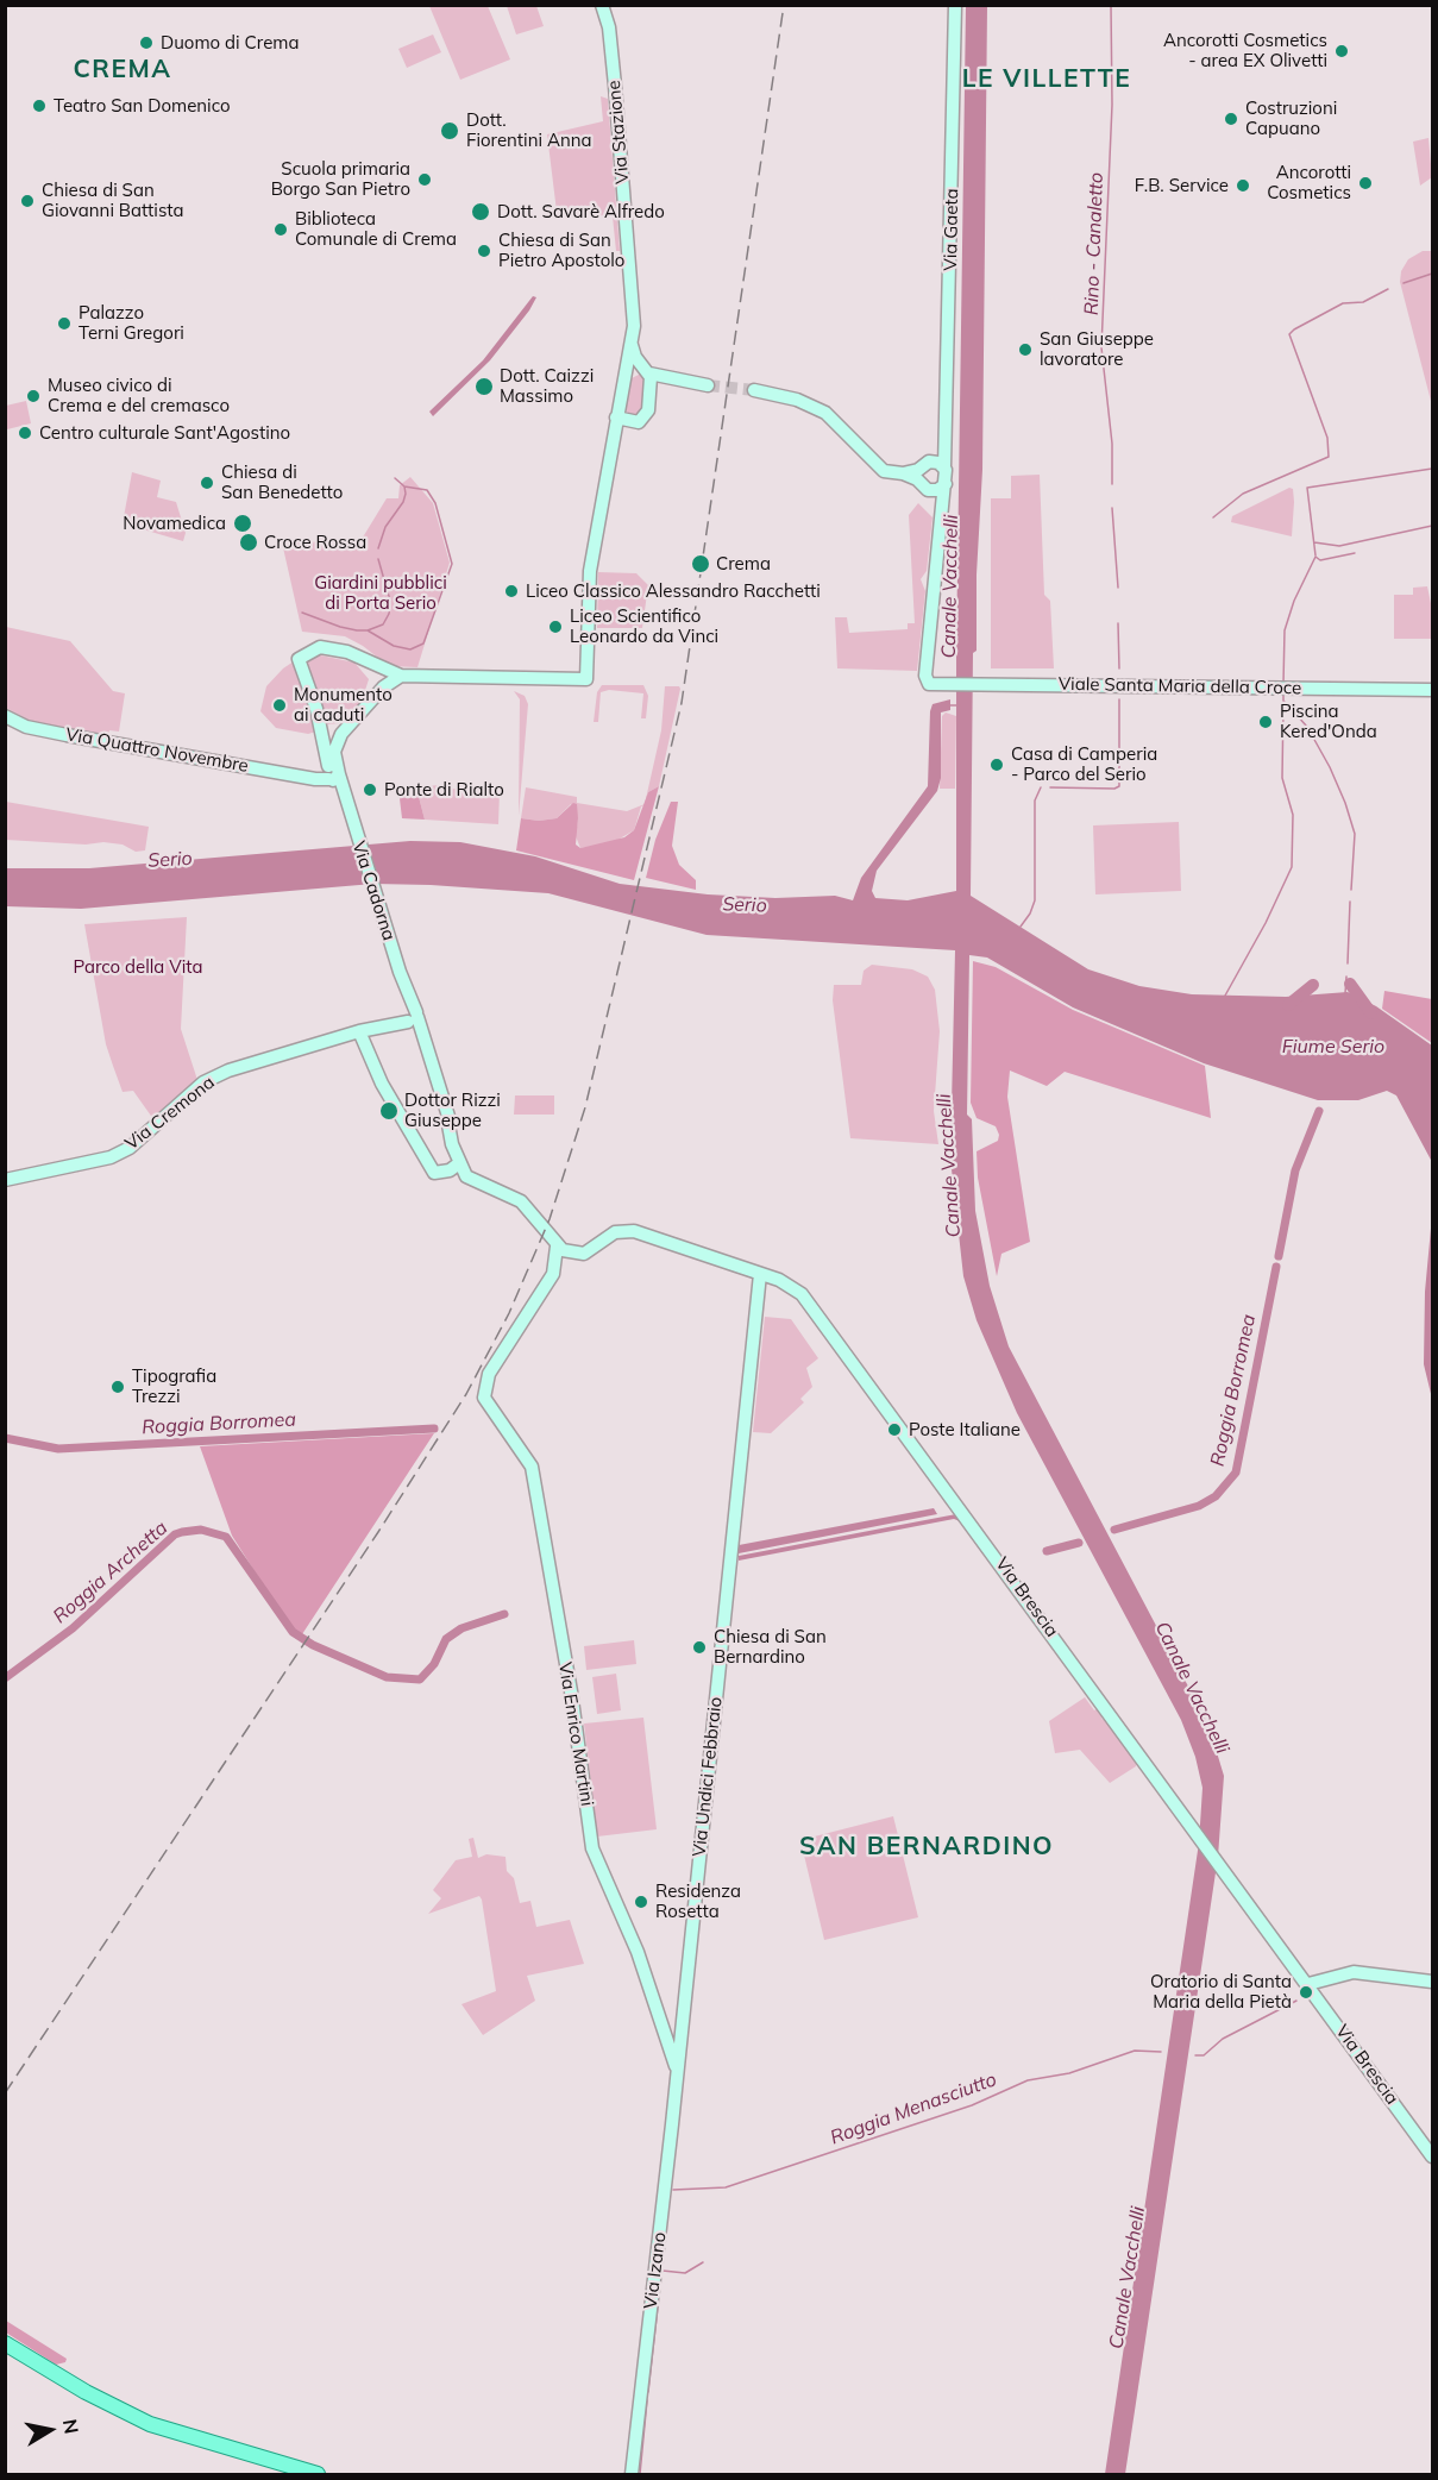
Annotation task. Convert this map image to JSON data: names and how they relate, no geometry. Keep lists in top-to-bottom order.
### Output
{
  "streets": {
    "street": [
      "Via Stazione",
      "Via Gaeta",
      "Viale Santa Maria della Croce",
      "Via Quattro Novembre",
      "Via Cadorna",
      "Via Cremona",
      "Via Brescia",
      "Via Enrico Martini",
      "Via Undici Febbraio",
      "Via Izano"
    ]
  },
  "crossings": [
    ["Via Quattro Novembre", "Via Cadorna"],
    ["Via Cadorna", "Via Cremona"],
    ["Via Cadorna", "Via Brescia"],
    ["Via Cadorna", "Via Enrico Martini"],
    ["Via Brescia", "Via Enrico Martini"],
    ["Via Brescia", "Via Undici Febbraio"],
    ["Via Enrico Martini", "Via Undici Febbraio"],
    ["Via Enrico Martini", "Via Izano"],
    ["Via Undici Febbraio", "Via Izano"]
  ],
  "districts": ["CREMA", "LE VILLETTE", "SAN BERNARDINO"],
  "water": [
    "Rino - Canaletto",
    "Canale Vacchelli",
    "Serio",
    "Fiume Serio",
    "Roggia Borromea",
    "Roggia Archetta",
    "Roggia Menasciutto"
  ],
  "parks": ["Giardini pubblici di Porta Serio", "Parco della Vita"],
  "places": [
    "Duomo di Crema",
    "Ancorotti Cosmetics - area EX Olivetti",
    "Teatro San Domenico",
    "Costruzioni Capuano",
    "Dott. Fiorentini Anna",
    "Scuola primaria Borgo San Pietro",
    "Ancorotti Cosmetics",
    "F.B. Service",
    "Chiesa di San Giovanni Battista",
    "Dott. Savarè Alfredo",
    "Biblioteca Comunale di Crema",
    "Chiesa di San Pietro Apostolo",
    "Palazzo Terni Gregori",
    "San Giuseppe lavoratore",
    "Dott. Caizzi Massimo",
    "Museo civico di Crema e del cremasco",
    "Centro culturale Sant'Agostino",
    "Chiesa di San Benedetto",
    "Novamedica",
    "Croce Rossa",
    "Crema",
    "Liceo Classico Alessandro Racchetti",
    "Liceo Scientifico Leonardo da Vinci",
    "Monumento ai caduti",
    "Piscina Kered'Onda",
    "Casa di Camperia - Parco del Serio",
    "Ponte di Rialto",
    "Dottor Rizzi Giuseppe",
    "Tipografia Trezzi",
    "Poste Italiane",
    "Chiesa di San Bernardino",
    "Residenza Rosetta",
    "Oratorio di Santa Maria della Pietà"
  ],
  "north": "right"
}
